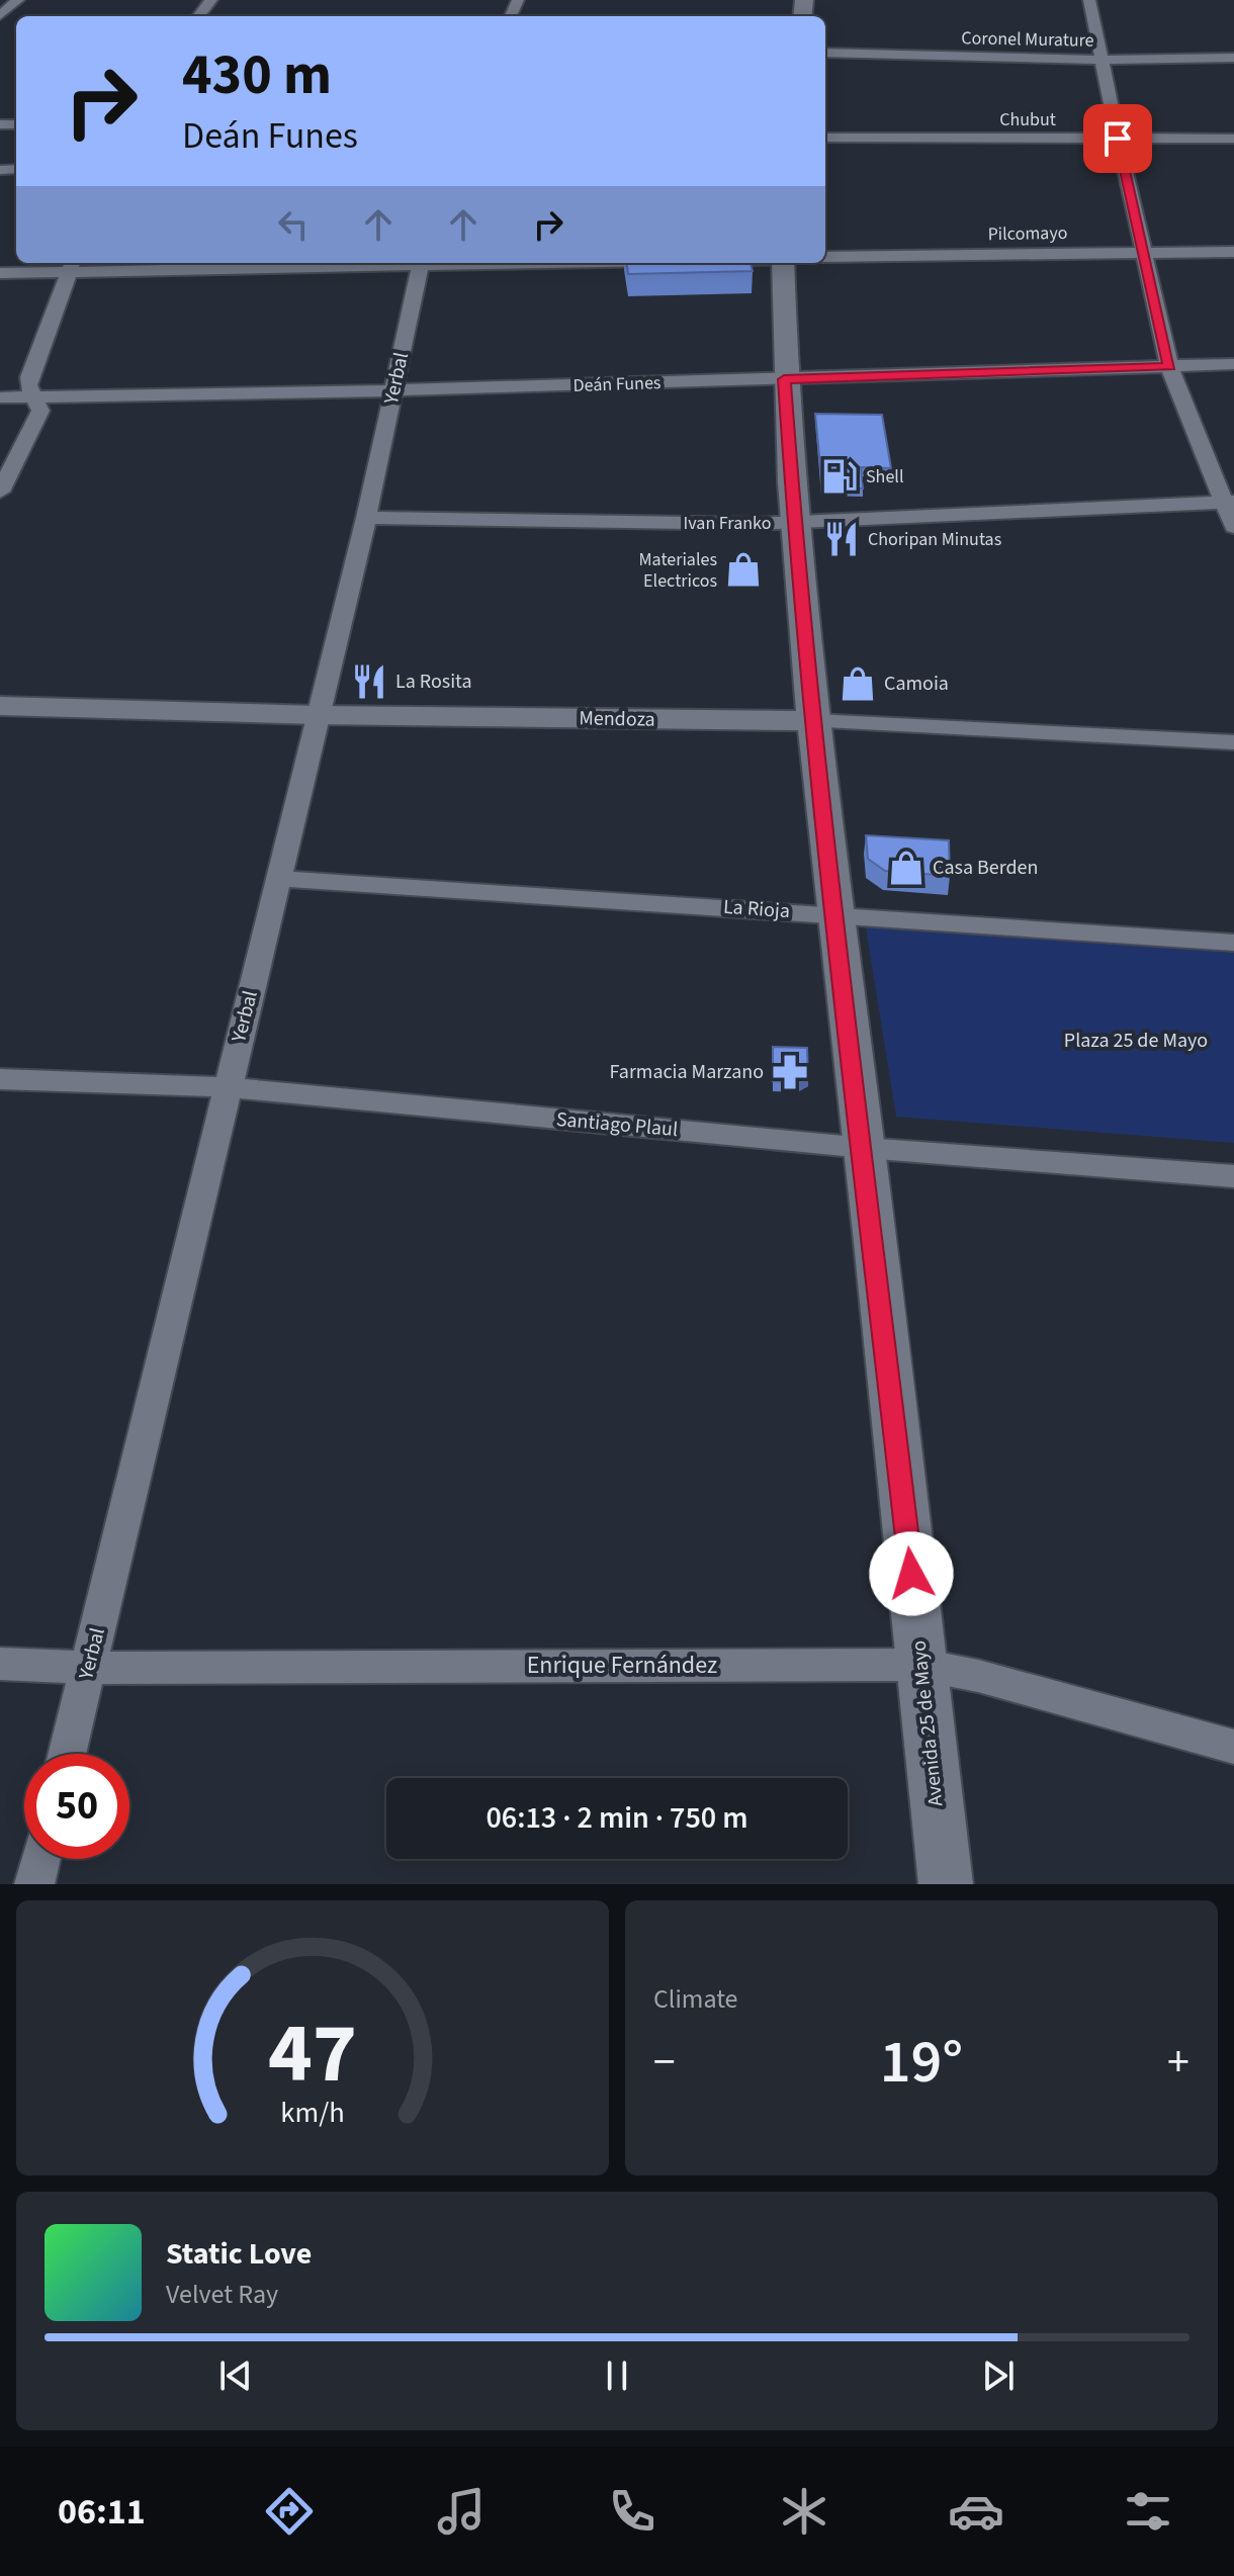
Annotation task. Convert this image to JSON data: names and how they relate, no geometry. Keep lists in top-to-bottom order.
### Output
{
  "streets": {
    "main road": ["Mendoza", "Avenida 25 de Mayo"],
    "street": [
      "Coronel Murature",
      "Chubut",
      "Pilcomayo",
      "Yerbal",
      "Deán Funes",
      "Ivan Franko",
      "La Rioja",
      "Santiago Plaul",
      "Enrique Fernández"
    ]
  },
  "crossings": [
    ["Yerbal", "Deán Funes"],
    ["Yerbal", "Ivan Franko"],
    ["Yerbal", "Mendoza"],
    ["Yerbal", "La Rioja"],
    ["Yerbal", "Santiago Plaul"],
    ["Yerbal", "Enrique Fernández"],
    ["Deán Funes", "Avenida 25 de Mayo"],
    ["Ivan Franko", "Avenida 25 de Mayo"],
    ["Mendoza", "Avenida 25 de Mayo"],
    ["La Rioja", "Avenida 25 de Mayo"],
    ["Santiago Plaul", "Avenida 25 de Mayo"],
    ["Enrique Fernández", "Avenida 25 de Mayo"]
  ],
  "parks": ["Plaza 25 de Mayo"],
  "places": {
    "fuel station": ["Shell"],
    "restaurant": ["Choripan Minutas", "La Rosita"],
    "shop": ["Materiales Electricos", "Camoia", "Casa Berden"],
    "pharmacy": ["Farmacia Marzano"]
  },
  "page": {
    "turn": ["430 m", "Deán Funes"],
    "limit": "50",
    "trip": "06:13 · 2 min · 750 m",
    "tile": "Climate",
    "heat": ["−", "19°", "+"],
    "song": ["Static Love", "Velvet Ray"],
    "tabs": "06:11",
    "gauge": ["47", "km/h"]
  }
}
